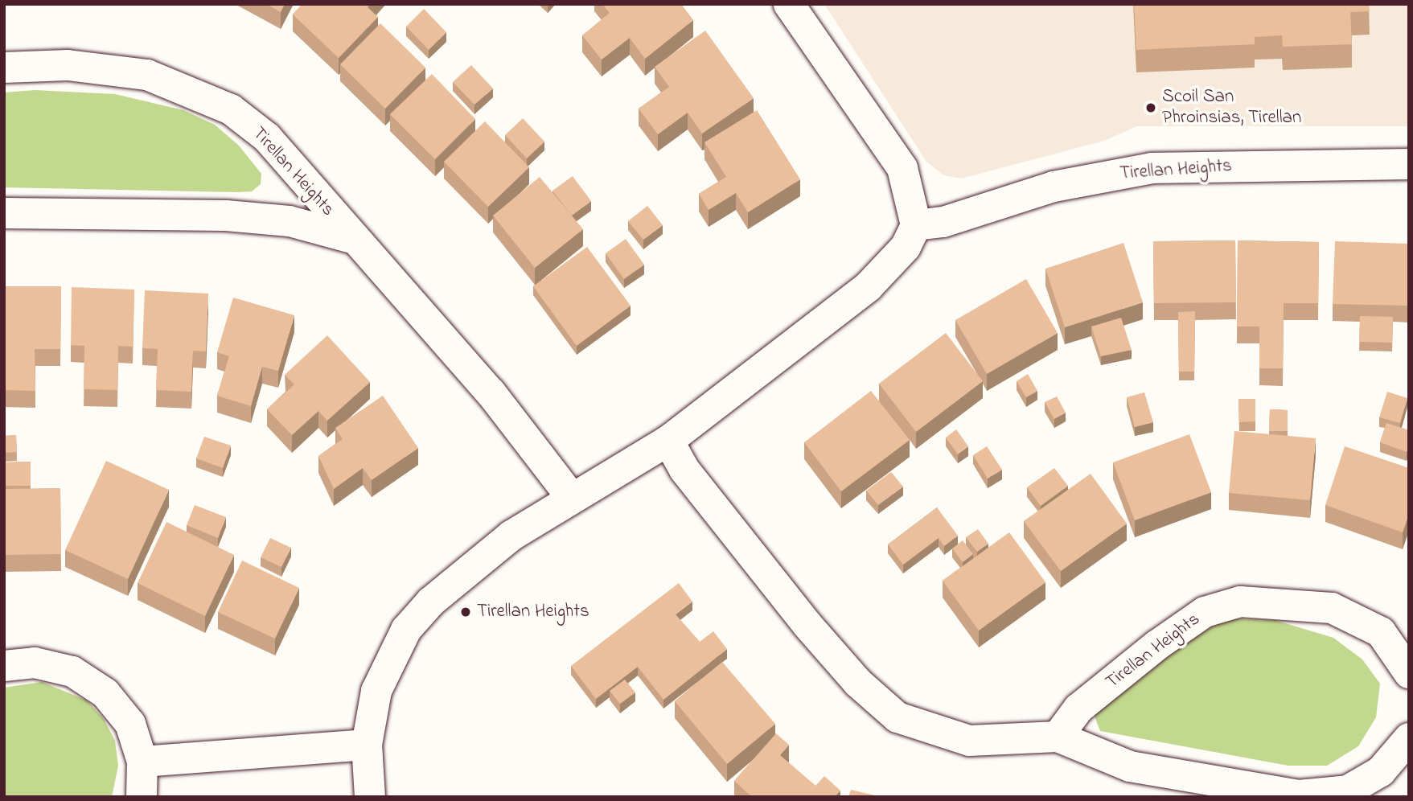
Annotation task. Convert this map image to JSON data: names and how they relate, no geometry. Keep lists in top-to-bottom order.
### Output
{
  "streets": {
    "street": ["Tirellan Heights"]
  },
  "places": ["Scoil San Phroinsias, Tirellan", "Tirellan Heights"]
}
